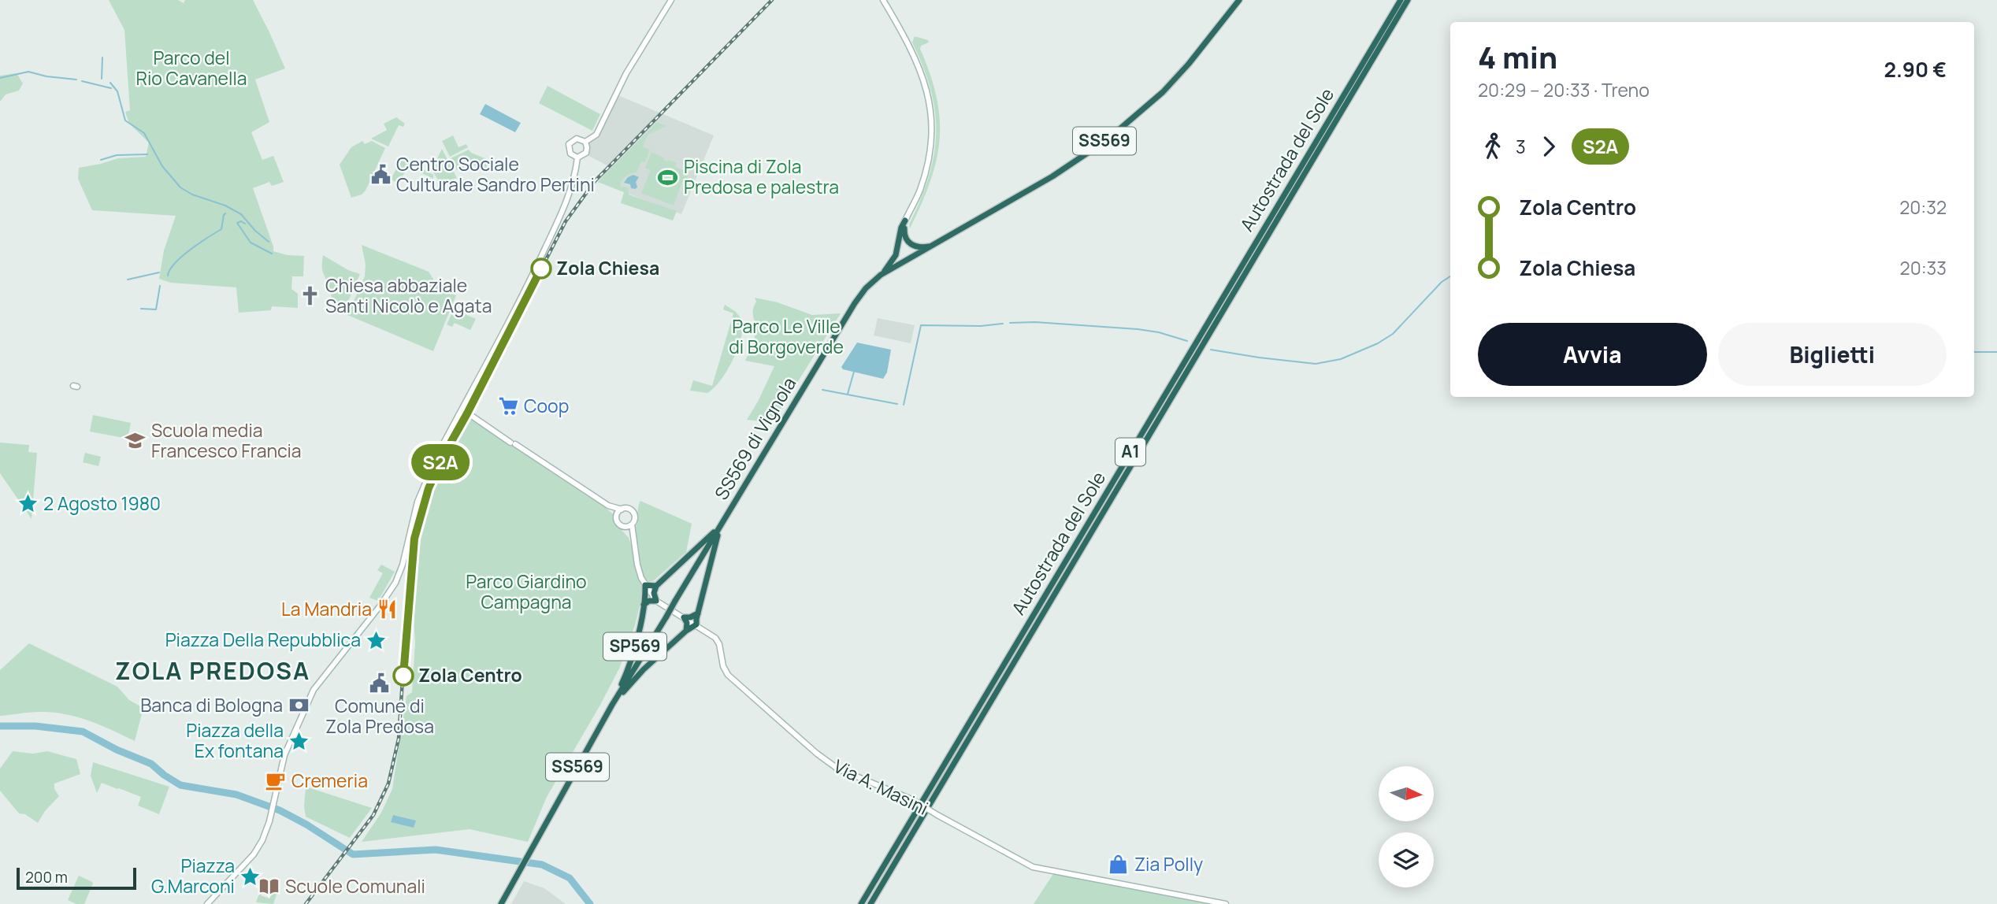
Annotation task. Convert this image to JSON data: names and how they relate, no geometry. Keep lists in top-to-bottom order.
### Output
{
  "streets": {
    "highway": [
      "SS569",
      "Autostrada del Sole",
      "SS569 di Vignola",
      "A1",
      "SP569"
    ],
    "main road": ["Via A. Masini"]
  },
  "crossings": [
    ["SS569", "SS569 di Vignola"],
    ["SS569 di Vignola", "SP569"],
    ["SP569", "Via A. Masini"]
  ],
  "districts": ["ZOLA PREDOSA"],
  "parks": ["Parco del Rio Cavanella", "Parco Le Ville di Borgoverde", "Parco Giardino Campagna"],
  "places": {
    "public building": ["Centro Sociale Culturale Sandro Pertini", "Comune di Zola Predosa"],
    "sports": ["Piscina di Zola Predosa e palestra"],
    "other": ["Zola Chiesa", "Zola Centro"],
    "church": ["Chiesa abbaziale Santi Nicolò e Agata"],
    "supermarket": ["Coop"],
    "school or university": ["Scuola media Francesco Francia"],
    "place": [
      "2 Agosto 1980",
      "Piazza Della Repubblica",
      "Piazza della Ex fontana",
      "Piazza G.Marconi"
    ],
    "restaurant": ["La Mandria"],
    "bank": ["Banca di Bologna"],
    "cafe": ["Cremeria"],
    "shop": ["Zia Polly"],
    "library": ["Scuole Comunali"]
  },
  "scale_bar": "200 m",
  "north": "right",
  "page": {
    "on_map": "S2A",
    "heading": ["4 min", "20:29 – 20:33 · Treno", "2.90 €"],
    "legs": ["3", "S2A"],
    "list": [
      {
        "name": "Zola Centro",
        "value": "20:32"
      },
      {
        "name": "Zola Chiesa",
        "value": "20:33"
      }
    ],
    "buttons": ["Avvia", "Biglietti"],
    "scale": "200 m"
  }
}
